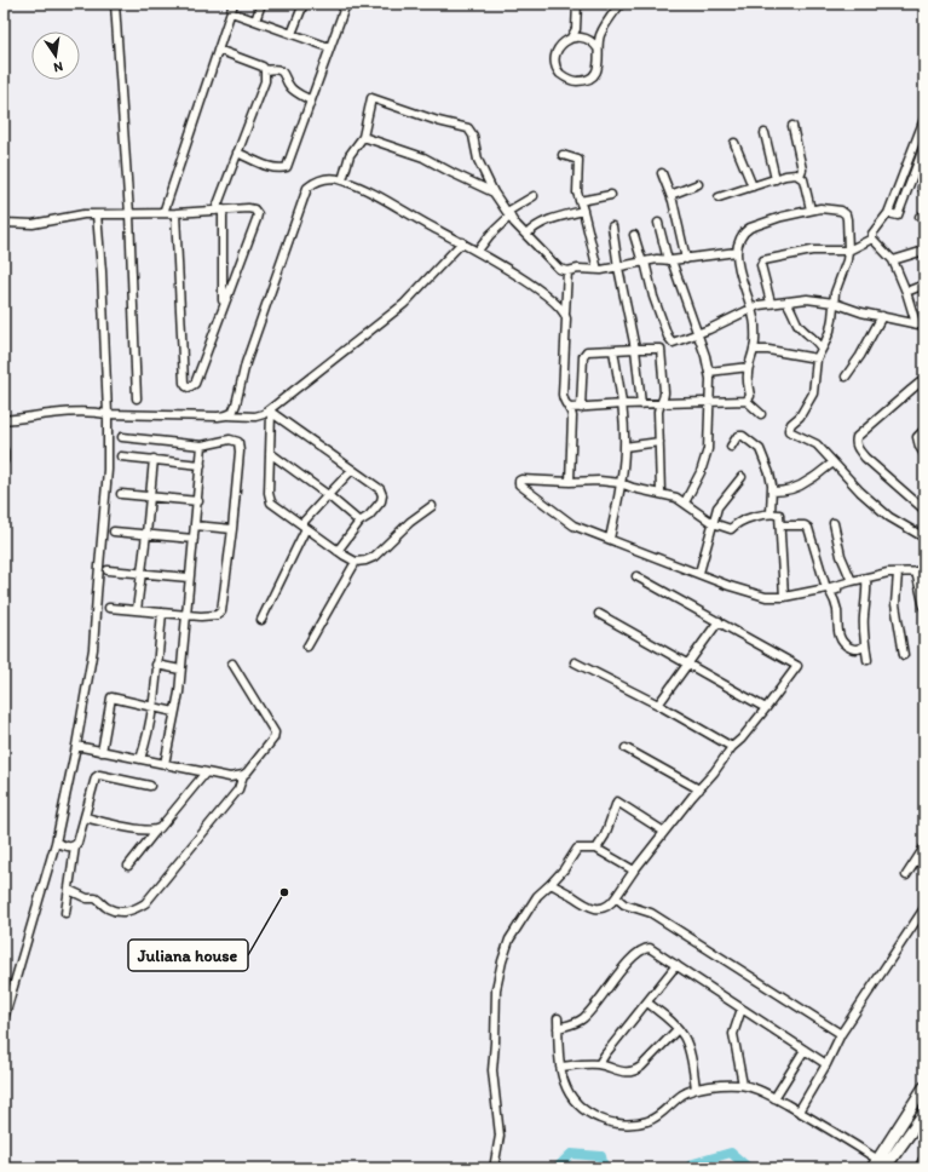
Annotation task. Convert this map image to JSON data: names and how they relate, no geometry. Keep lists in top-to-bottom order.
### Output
{
  "places": ["Juliana house"],
  "north": "bottom"
}
